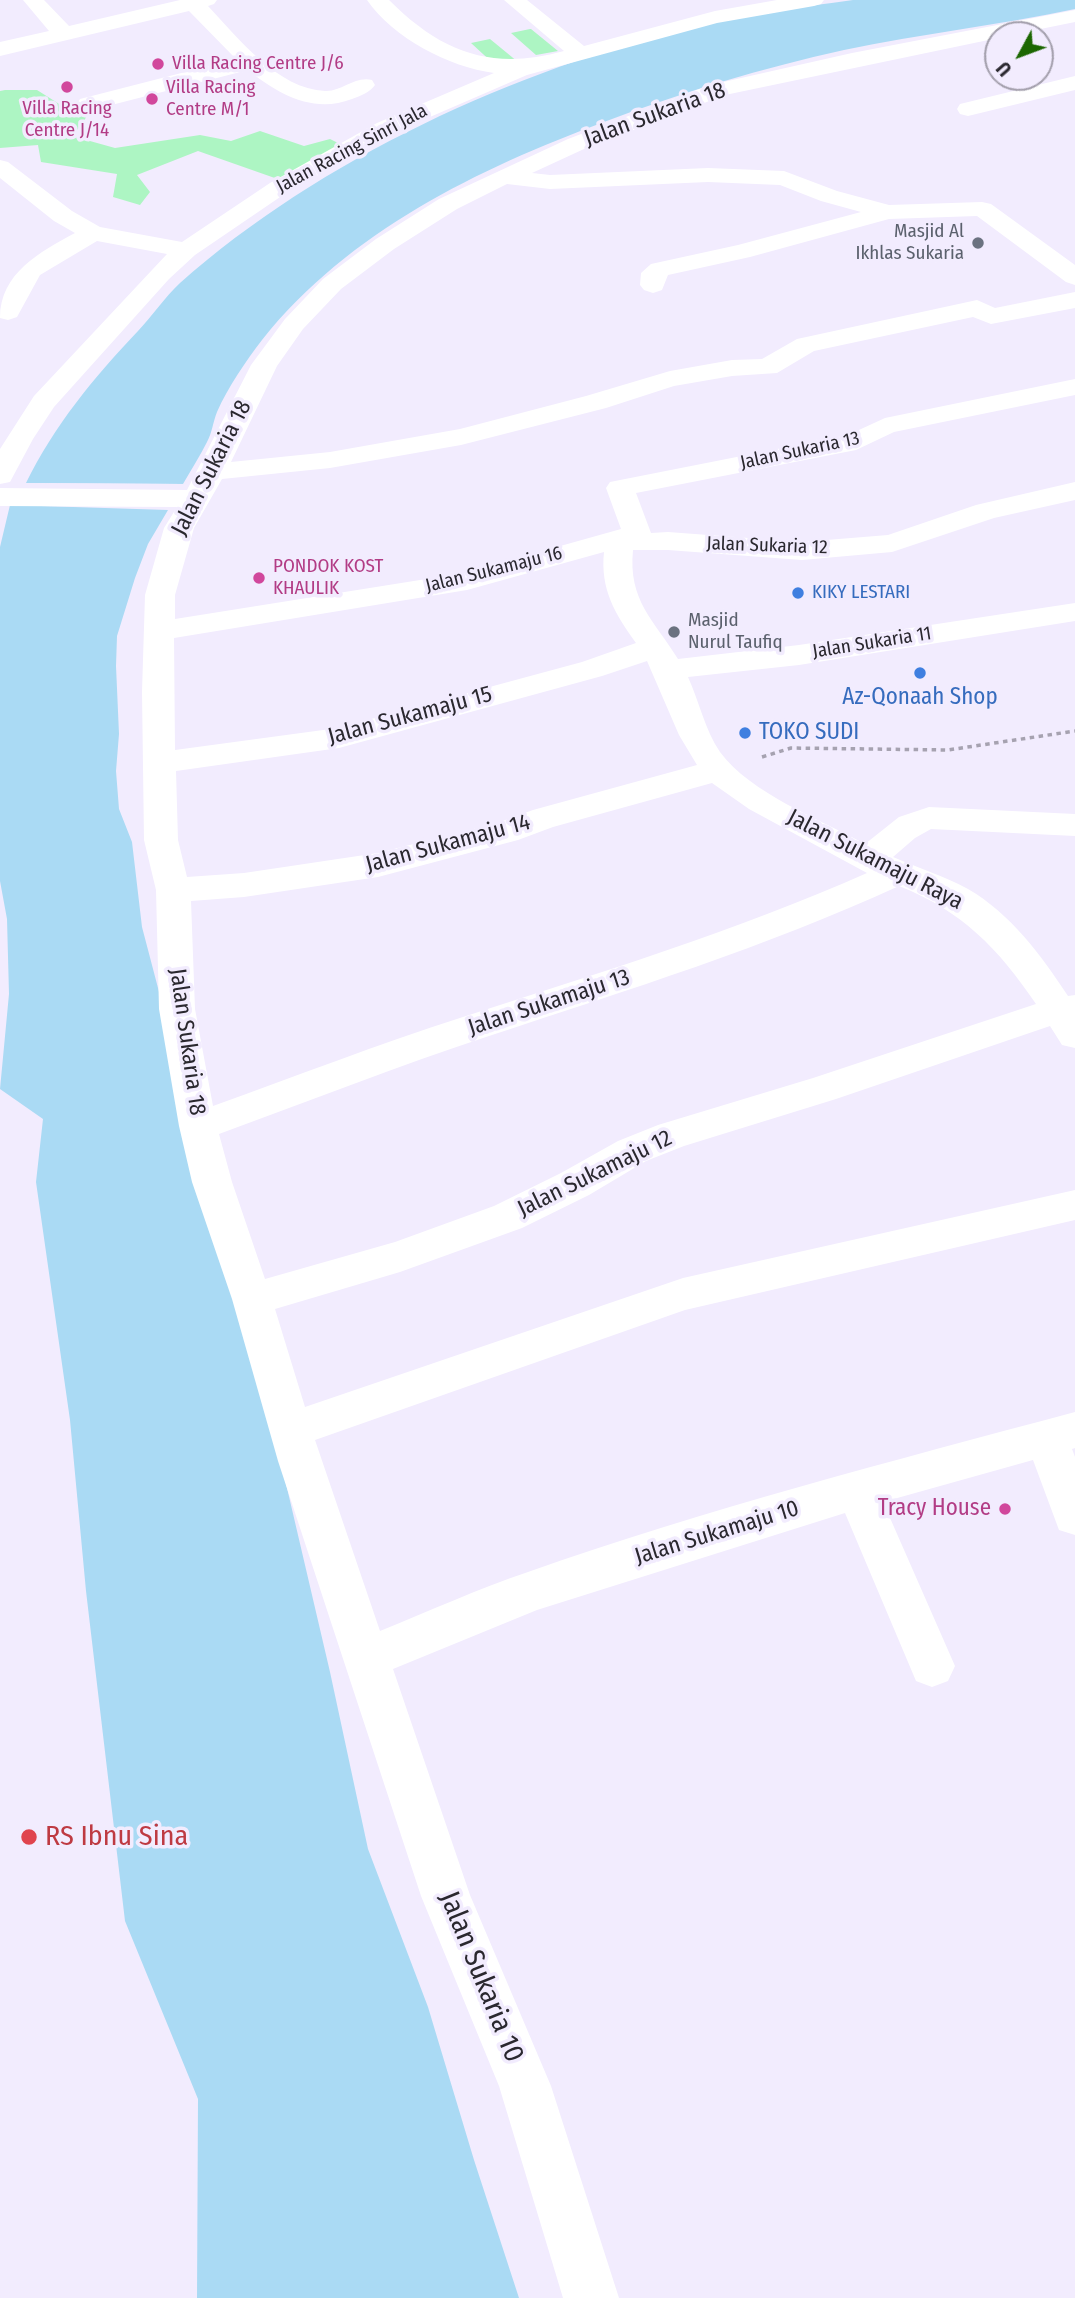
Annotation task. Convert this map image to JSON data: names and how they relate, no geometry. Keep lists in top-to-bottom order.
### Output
{
  "streets": {
    "street": [
      "Jalan Sukaria 18",
      "Jalan Racing Sinri Jala",
      "Jalan Sukaria 13",
      "Jalan Sukaria 12",
      "Jalan Sukamaju 16",
      "Jalan Sukaria 11",
      "Jalan Sukamaju 15",
      "Jalan Sukamaju 14",
      "Jalan Sukamaju Raya",
      "Jalan Sukamaju 13",
      "Jalan Sukamaju 12",
      "Jalan Sukamaju 10",
      "Jalan Sukaria 10"
    ]
  },
  "crossings": [
    ["Jalan Sukaria 18", "Jalan Sukamaju 16"],
    ["Jalan Sukaria 18", "Jalan Sukamaju 15"],
    ["Jalan Sukaria 18", "Jalan Sukamaju 14"],
    ["Jalan Sukaria 18", "Jalan Sukamaju 13"],
    ["Jalan Sukaria 18", "Jalan Sukamaju 12"],
    ["Jalan Sukaria 18", "Jalan Sukamaju 10"],
    ["Jalan Sukaria 18", "Jalan Sukaria 10"],
    ["Jalan Sukaria 13", "Jalan Sukaria 12"],
    ["Jalan Sukaria 13", "Jalan Sukamaju 16"],
    ["Jalan Sukaria 13", "Jalan Sukamaju Raya"],
    ["Jalan Sukaria 12", "Jalan Sukamaju 16"],
    ["Jalan Sukaria 12", "Jalan Sukamaju Raya"],
    ["Jalan Sukamaju 16", "Jalan Sukamaju Raya"],
    ["Jalan Sukaria 11", "Jalan Sukamaju 15"],
    ["Jalan Sukaria 11", "Jalan Sukamaju Raya"],
    ["Jalan Sukamaju 15", "Jalan Sukamaju Raya"],
    ["Jalan Sukamaju 14", "Jalan Sukamaju Raya"],
    ["Jalan Sukamaju Raya", "Jalan Sukamaju 13"],
    ["Jalan Sukamaju Raya", "Jalan Sukamaju 12"],
    ["Jalan Sukamaju 10", "Jalan Sukaria 10"]
  ],
  "places": [
    "Villa Racing Centre J/6",
    "Villa Racing Centre J/14",
    "Villa Racing Centre M/1",
    "Masjid Al Ikhlas Sukaria",
    "PONDOK KOST KHAULIK",
    "KIKY LESTARI",
    "Masjid Nurul Taufiq",
    "Az-Qonaah Shop",
    "TOKO SUDI",
    "Tracy House",
    "RS Ibnu Sina"
  ],
  "north": "bottom left"
}
